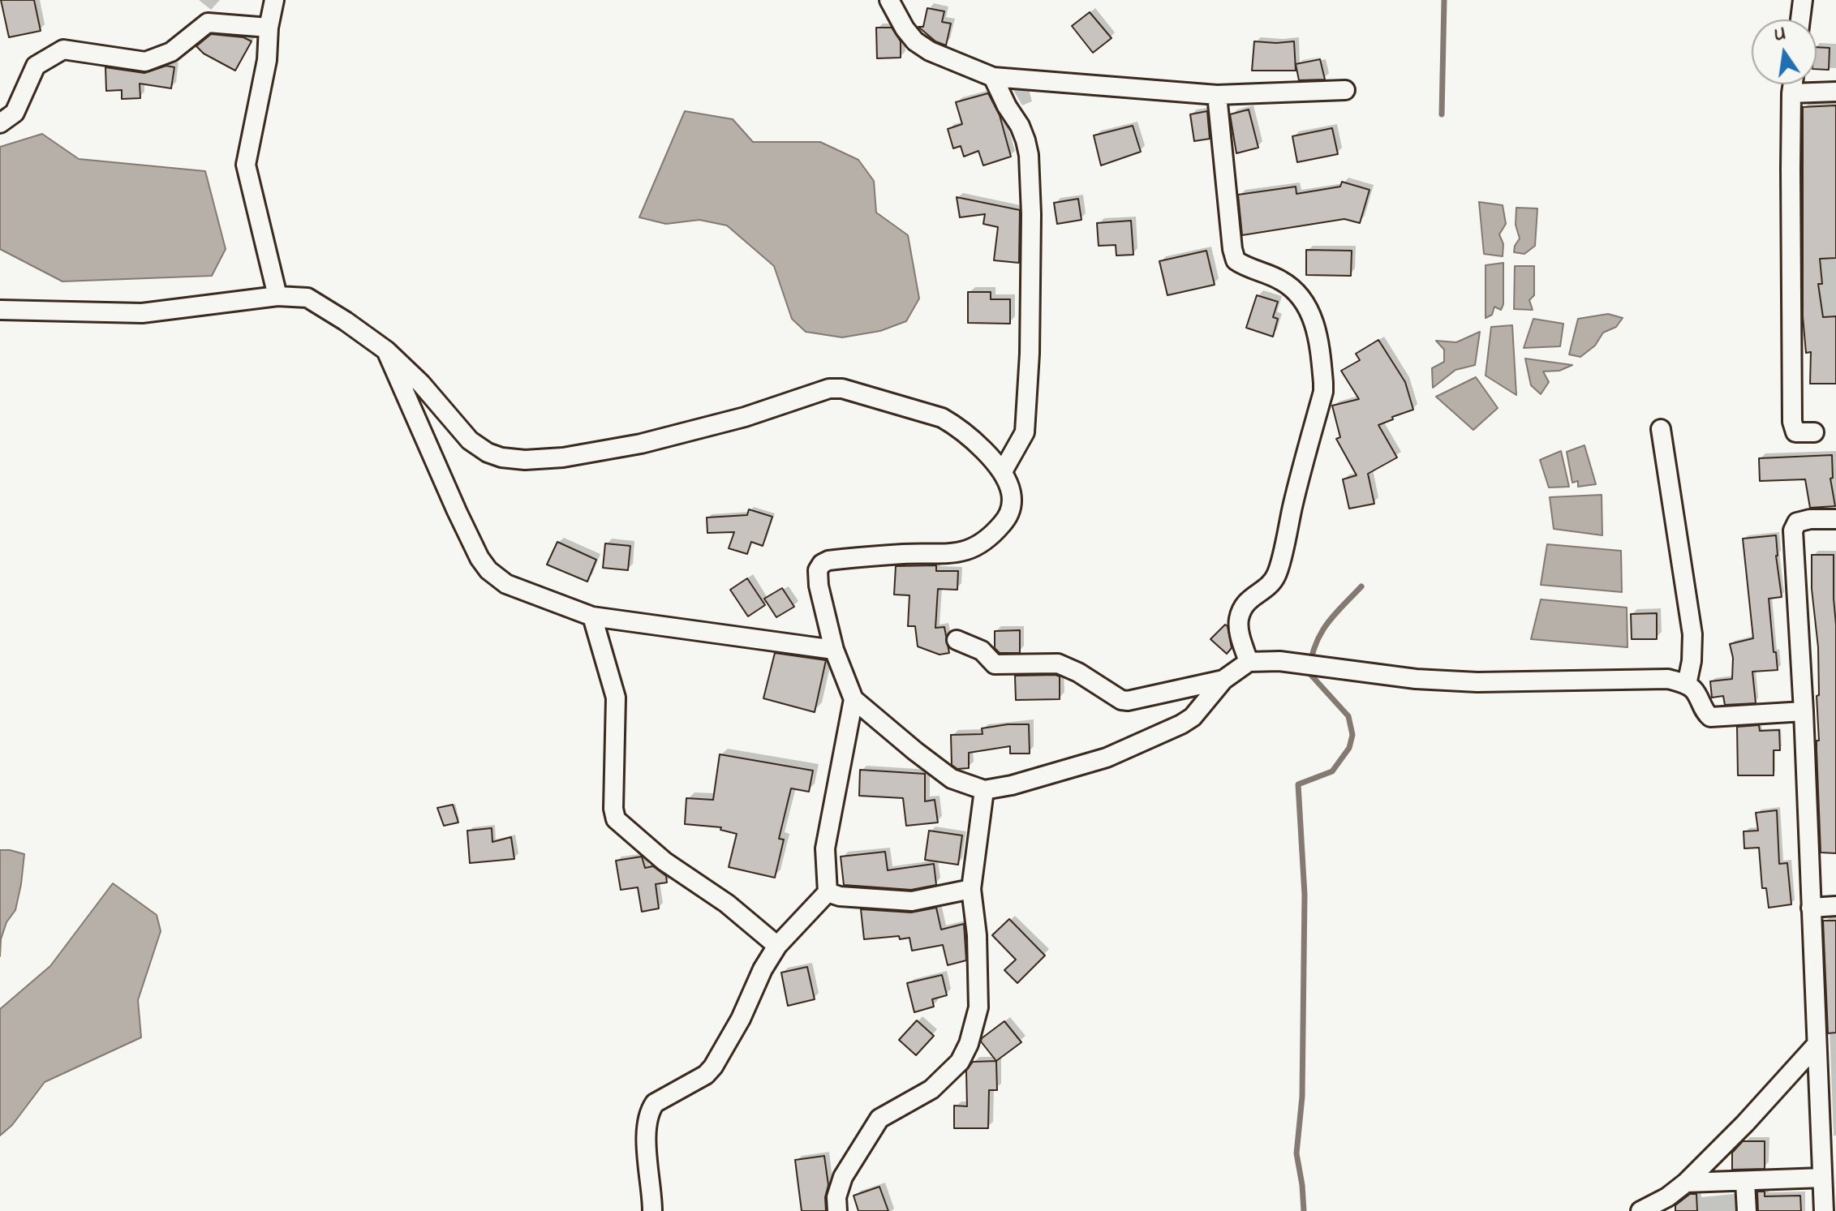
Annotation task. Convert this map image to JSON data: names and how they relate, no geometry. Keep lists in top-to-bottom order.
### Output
{
  "north": "top"
}
